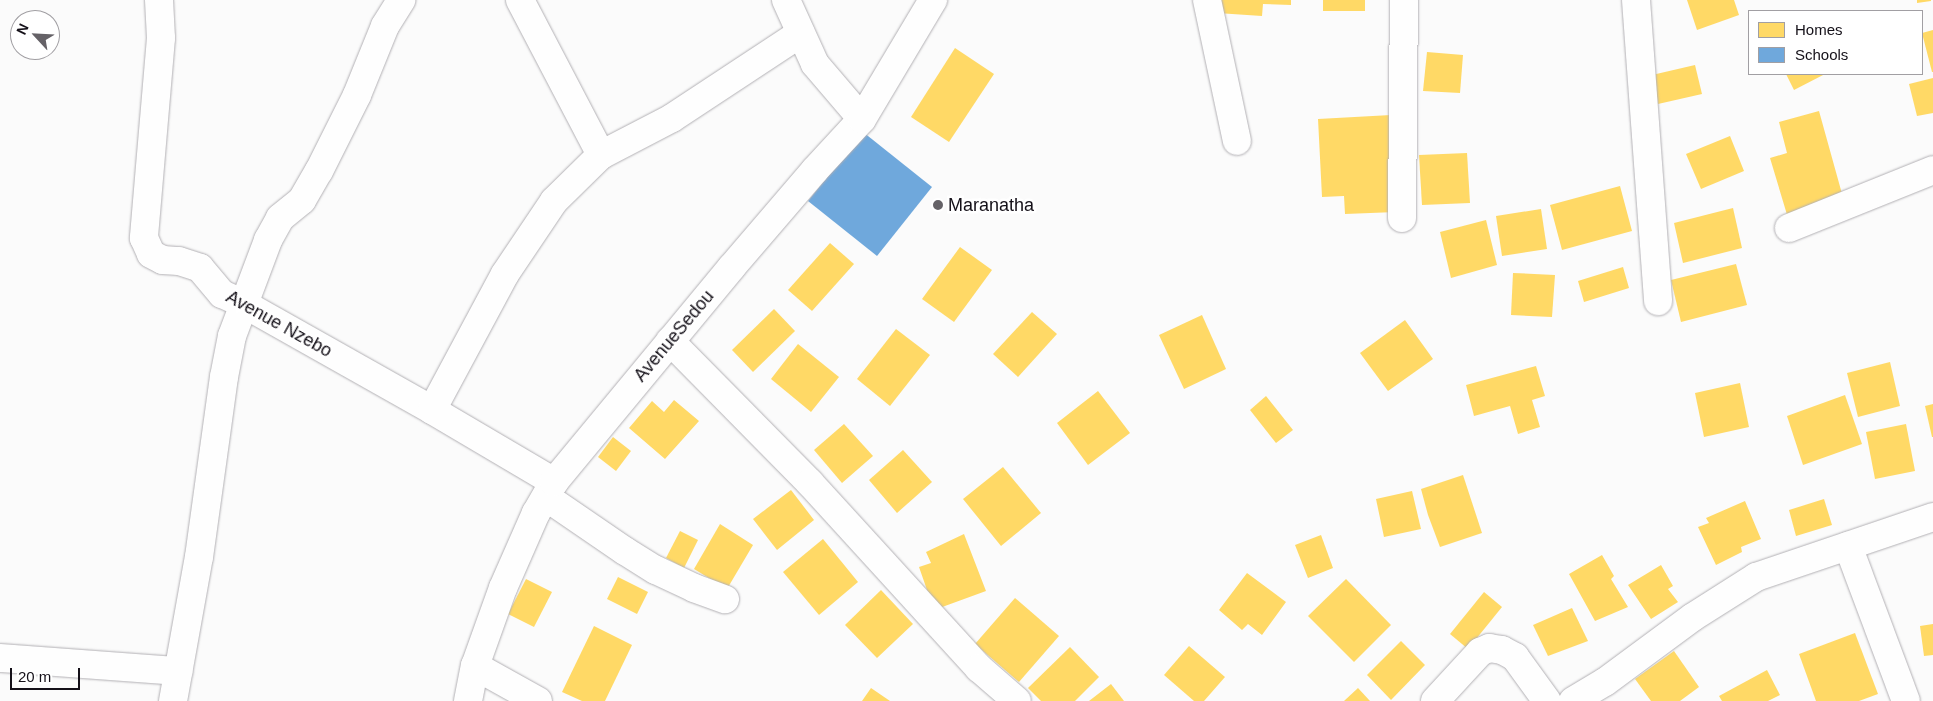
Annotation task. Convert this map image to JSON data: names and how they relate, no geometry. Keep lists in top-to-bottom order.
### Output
{
  "streets": {
    "street": ["Avenue Nzebo", "AvenueSedou"]
  },
  "crossings": [
    ["Avenue Nzebo", "AvenueSedou"]
  ],
  "places": ["Maranatha"],
  "legend": ["Homes", "Schools"],
  "scale_bar": "20 m",
  "north": "top left"
}
